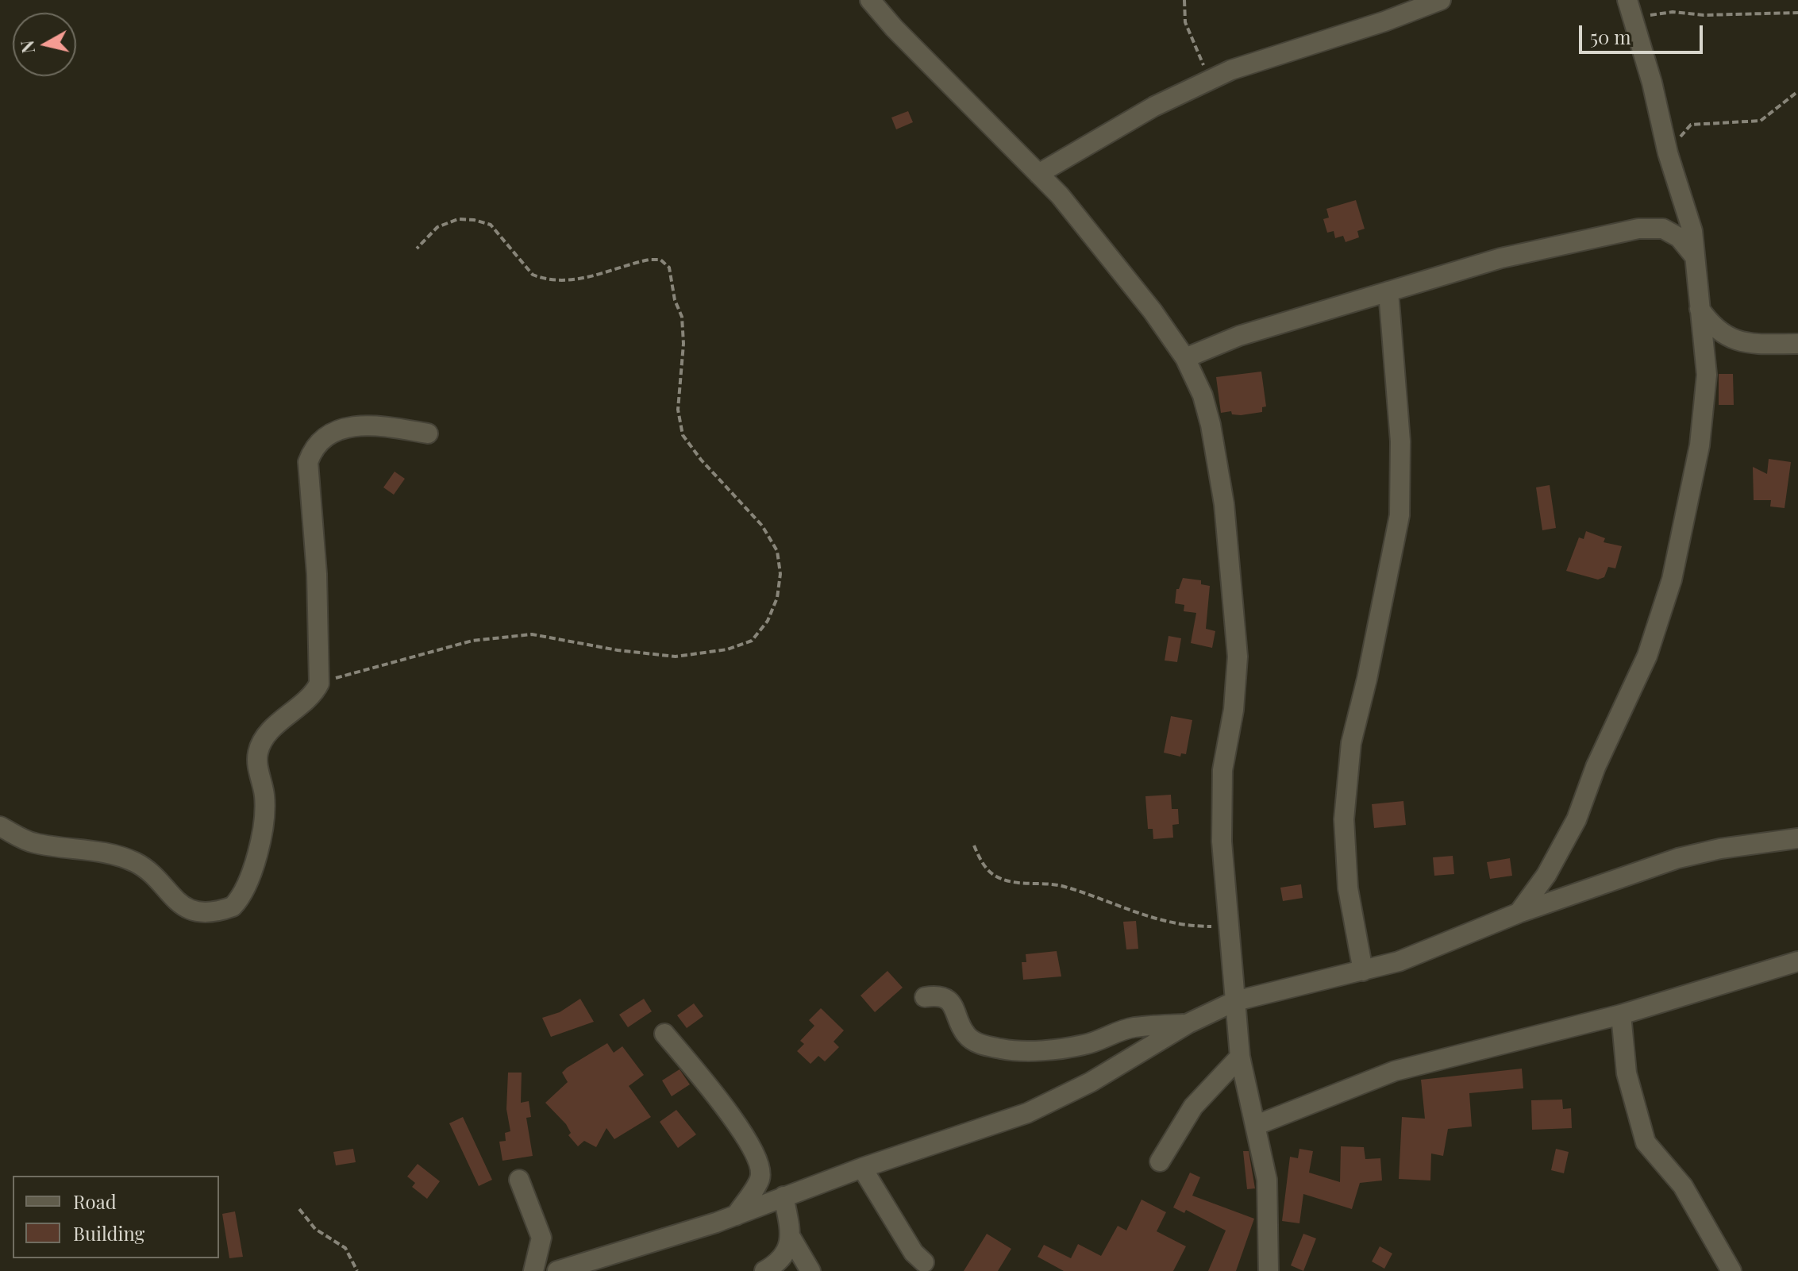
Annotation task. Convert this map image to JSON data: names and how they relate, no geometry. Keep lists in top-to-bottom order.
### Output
{
  "legend": ["Road", "Building"],
  "scale_bar": "50 m",
  "north": "left"
}
